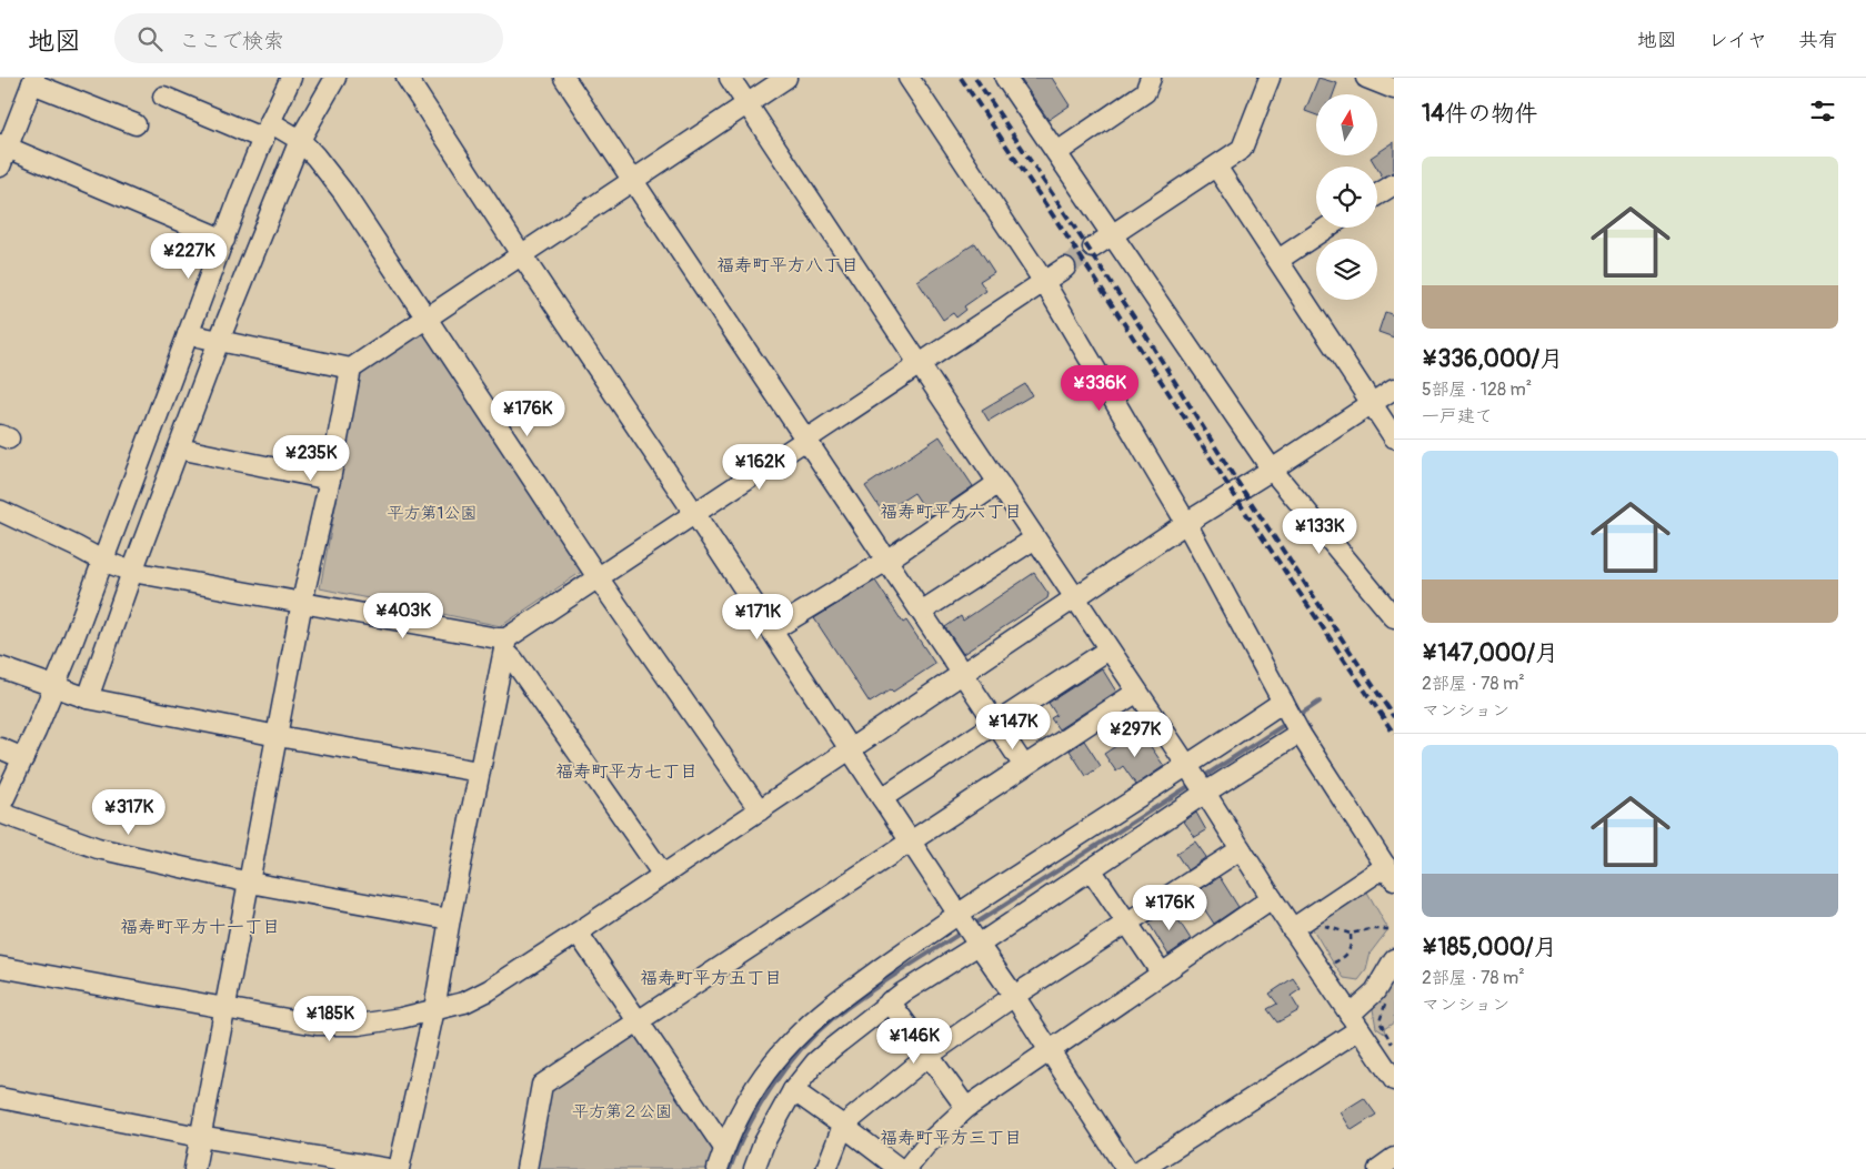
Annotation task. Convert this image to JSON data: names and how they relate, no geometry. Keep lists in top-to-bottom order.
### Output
{
  "districts": [
    "福寿町平方八丁目",
    "福寿町平方六丁目",
    "福寿町平方七丁目",
    "福寿町平方十一丁目",
    "福寿町平方五丁目",
    "福寿町平方三丁目"
  ],
  "parks": ["平方第1公園", "平方第２公園"],
  "north": "top",
  "page": {
    "header": "地図",
    "search": "ここで検索",
    "nav": ["地図", "レイヤ", "共有"],
    "heading": "14件の物件",
    "list": [
      {
        "name": "¥336,000/月",
        "note": "5部屋 · 128 m² · 一戸建て"
      },
      {
        "name": "¥147,000/月",
        "note": "2部屋 · 78 m² · マンション"
      },
      {
        "name": "¥185,000/月",
        "note": "2部屋 · 78 m² · マンション"
      }
    ],
    "price": [
      "¥227K",
      "¥336K",
      "¥176K",
      "¥235K",
      "¥162K",
      "¥133K",
      "¥403K",
      "¥171K",
      "¥147K",
      "¥297K",
      "¥317K",
      "¥176K",
      "¥185K",
      "¥146K"
    ]
  }
}
